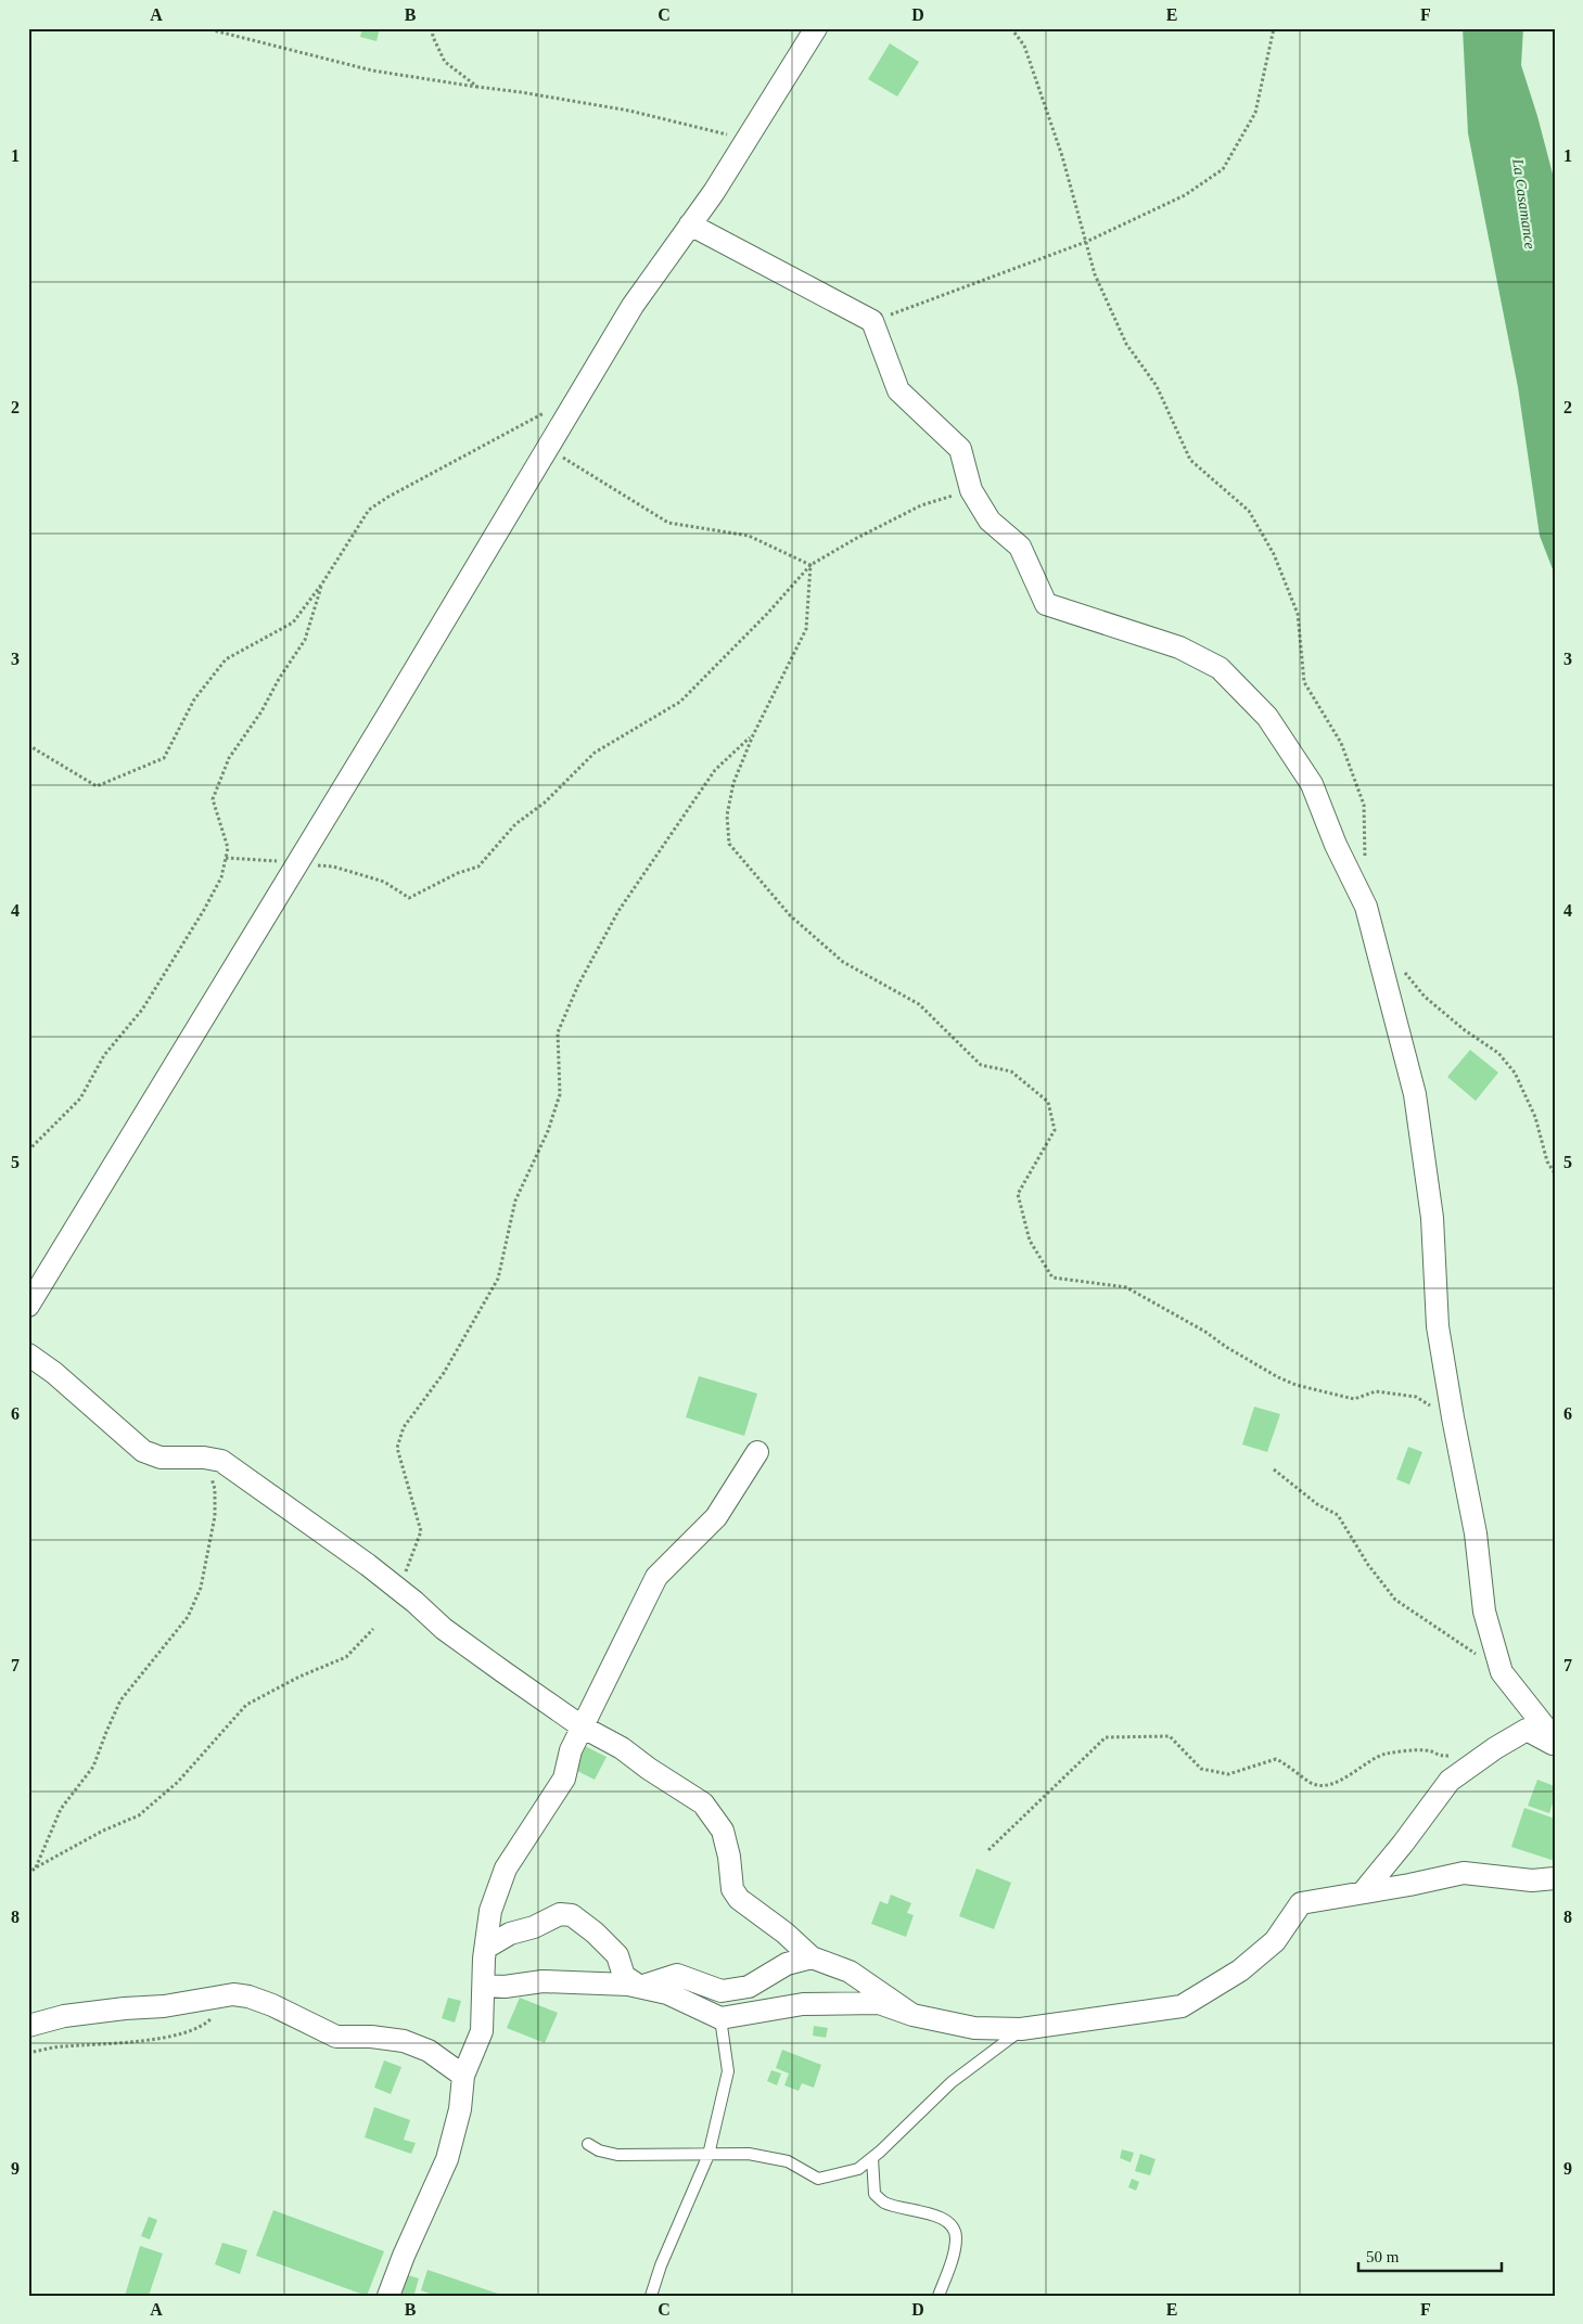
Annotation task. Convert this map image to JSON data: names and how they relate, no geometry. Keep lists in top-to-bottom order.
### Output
{
  "water": ["La Casamance"],
  "scale_bar": "50 m",
  "grid": {
    "columns": [
      "A",
      "B",
      "C",
      "D",
      "E",
      "F"
    ],
    "rows": [
      "1",
      "2",
      "3",
      "4",
      "5",
      "6",
      "7",
      "8",
      "9"
    ]
  }
}
